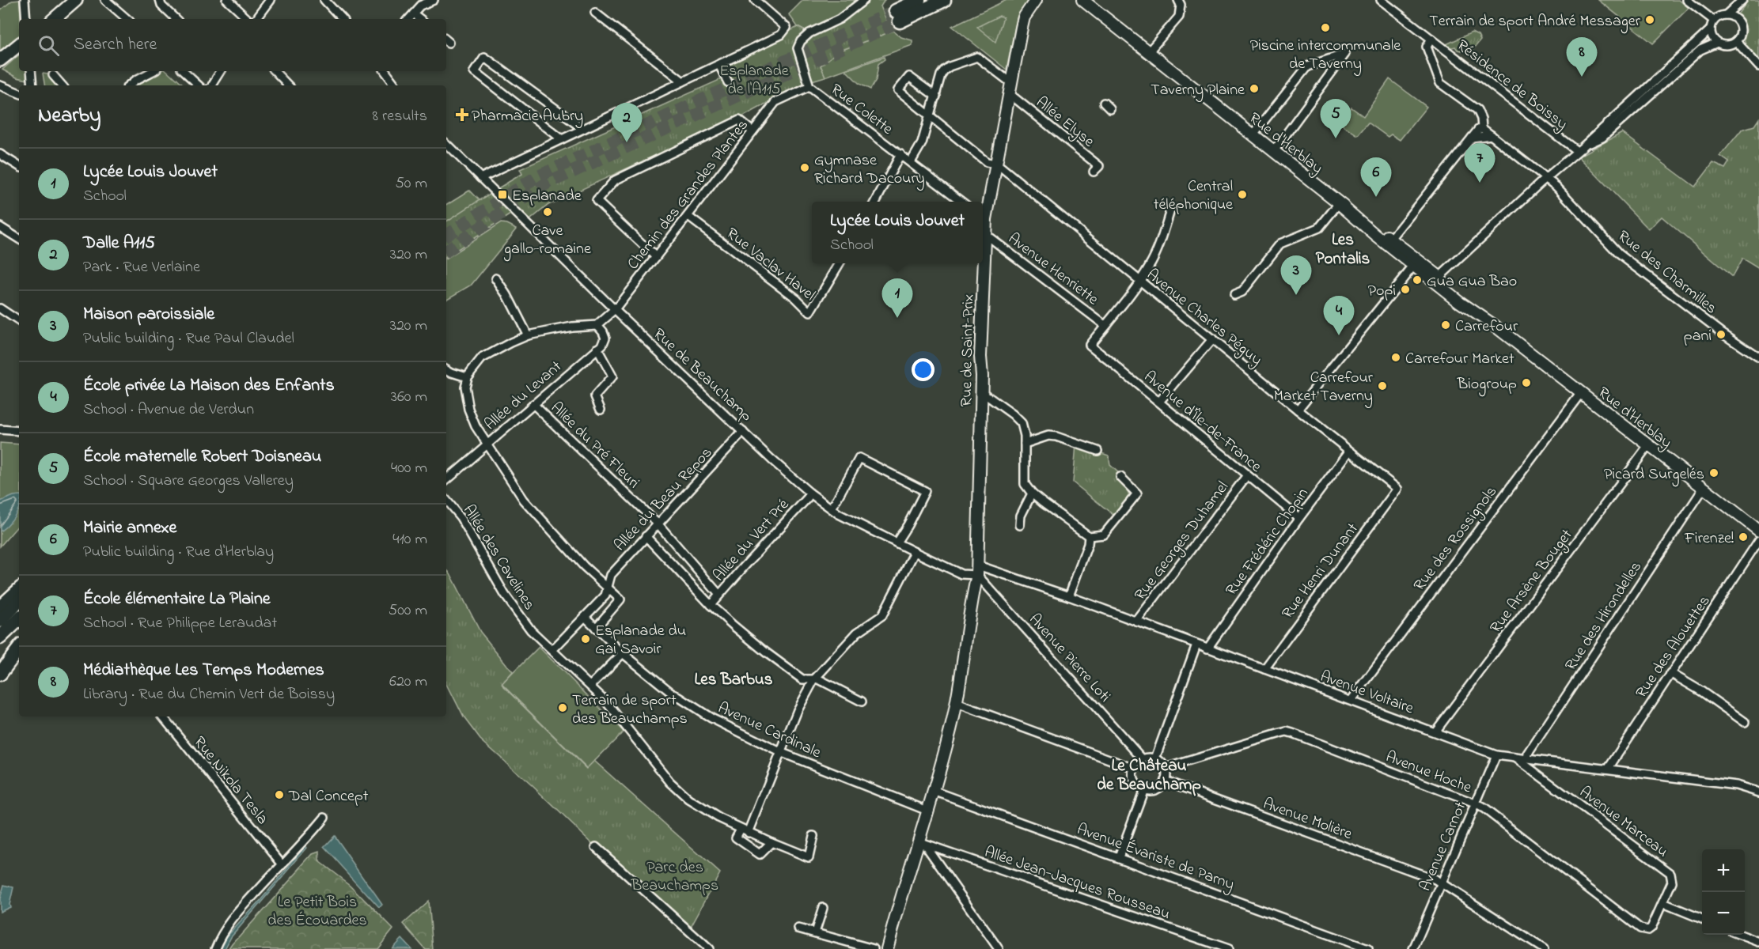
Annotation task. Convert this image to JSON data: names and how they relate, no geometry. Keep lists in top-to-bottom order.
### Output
{
  "streets": {
    "street": [
      "Résidence de Boissy",
      "Rue Colette",
      "Allée Elyse",
      "Rue d'Herblay",
      "Chemin des Grandes Plantes",
      "Rue Vaclav Havel",
      "Avenue Henriette",
      "Rue des Charmilles",
      "Avenue Charles Péguy",
      "Rue de Saint-Prix",
      "Rue de Beauchamp",
      "Allée du Levant",
      "Avenue d'Île-de-France",
      "Allée du Pré Fleuri",
      "Allée du Beau Repos",
      "Rue des Rossignols",
      "Allée du Vert Pré",
      "Rue Georges Duhamel",
      "Rue Frédéric Chopin",
      "Allée des Cavelines",
      "Rue Henri Dunant",
      "Rue Arsène Bouget",
      "Rue des Hirondelles",
      "Rue des Alouettes",
      "Avenue Pierre Loti",
      "Avenue Voltaire",
      "Avenue Cardinale",
      "Avenue Hoche",
      "Rue Nikola Tesla",
      "Avenue Molière",
      "Avenue Marceau",
      "Avenue Carnot",
      "Avenue Évariste de Parny",
      "Allée Jean-Jacques Rousseau"
    ]
  },
  "crossings": [
    ["Rue Colette", "Chemin des Grandes Plantes"],
    ["Allée Elyse", "Rue de Saint-Prix"],
    ["Rue d'Herblay", "Rue des Rossignols"],
    ["Rue d'Herblay", "Rue Arsène Bouget"],
    ["Rue d'Herblay", "Rue des Hirondelles"],
    ["Chemin des Grandes Plantes", "Rue Vaclav Havel"],
    ["Chemin des Grandes Plantes", "Rue de Beauchamp"],
    ["Avenue Henriette", "Rue de Saint-Prix"],
    ["Avenue Henriette", "Avenue d'Île-de-France"],
    ["Avenue Charles Péguy", "Rue de Saint-Prix"],
    ["Avenue Charles Péguy", "Rue Frédéric Chopin"],
    ["Avenue Charles Péguy", "Rue Henri Dunant"],
    ["Rue de Saint-Prix", "Rue de Beauchamp"],
    ["Rue de Saint-Prix", "Avenue Pierre Loti"],
    ["Rue de Saint-Prix", "Avenue Voltaire"],
    ["Rue de Saint-Prix", "Avenue Cardinale"],
    ["Rue de Saint-Prix", "Avenue Évariste de Parny"],
    ["Rue de Saint-Prix", "Allée Jean-Jacques Rousseau"],
    ["Rue de Beauchamp", "Allée du Beau Repos"],
    ["Rue de Beauchamp", "Allée du Vert Pré"],
    ["Rue de Beauchamp", "Avenue Pierre Loti"],
    ["Rue de Beauchamp", "Avenue Voltaire"],
    ["Allée du Levant", "Allée du Pré Fleuri"],
    ["Avenue d'Île-de-France", "Rue Georges Duhamel"],
    ["Avenue d'Île-de-France", "Rue Frédéric Chopin"],
    ["Allée du Pré Fleuri", "Allée du Beau Repos"],
    ["Allée du Pré Fleuri", "Allée du Vert Pré"],
    ["Allée du Beau Repos", "Avenue Cardinale"],
    ["Rue des Rossignols", "Avenue Voltaire"],
    ["Rue Georges Duhamel", "Avenue Voltaire"],
    ["Rue Frédéric Chopin", "Avenue Voltaire"],
    ["Rue Henri Dunant", "Avenue Voltaire"],
    ["Rue Arsène Bouget", "Avenue Voltaire"],
    ["Rue des Hirondelles", "Avenue Voltaire"],
    ["Rue des Alouettes", "Avenue Voltaire"],
    ["Avenue Pierre Loti", "Avenue Voltaire"],
    ["Avenue Pierre Loti", "Avenue Hoche"],
    ["Avenue Pierre Loti", "Avenue Molière"],
    ["Avenue Voltaire", "Avenue Marceau"],
    ["Avenue Voltaire", "Avenue Carnot"],
    ["Avenue Hoche", "Avenue Molière"],
    ["Avenue Hoche", "Avenue Marceau"],
    ["Avenue Hoche", "Avenue Carnot"],
    ["Avenue Molière", "Avenue Carnot"]
  ],
  "districts": ["Les Pontalis", "Les Barbus", "Le Château de Beauchamp"],
  "parks": ["Esplanade de l'A115", "Parc des Beauchamps", "Le Petit Bois des Écouardes"],
  "places": {
    "other": [
      "Terrain de sport André Messager",
      "Piscine intercommunale de Taverny",
      "Taverny Plaine",
      "Gymnase Richard Dacoury",
      "Central téléphonique",
      "Cave gallo-romaine",
      "Gua Gua Bao",
      "Popi",
      "Carrefour",
      "pani",
      "Carrefour Market",
      "Biogroup",
      "Carrefour Market Taverny",
      "Picard Surgelés",
      "Firenze!",
      "Esplanade du Gai Savoir",
      "Terrain de sport des Beauchamps",
      "Dal Concept"
    ],
    "health": ["Pharmacie Aubry"],
    "transit": ["Esplanade"]
  },
  "page": {
    "search": "Search here",
    "pins": [
      "8",
      "5",
      "2",
      "7",
      "6",
      "3",
      "1",
      "4"
    ],
    "heading": ["Nearby", "8 results"],
    "list": [
      {
        "mark": "1",
        "name": "Lycée Louis Jouvet",
        "note": "School",
        "value": "50 m"
      },
      {
        "mark": "2",
        "name": "Dalle A115",
        "note": "Park · Rue Verlaine",
        "value": "320 m"
      },
      {
        "mark": "3",
        "name": "Maison paroissiale",
        "note": "Public building · Rue Paul Claudel",
        "value": "320 m"
      },
      {
        "mark": "4",
        "name": "École privée La Maison des Enfants",
        "note": "School · Avenue de Verdun",
        "value": "360 m"
      },
      {
        "mark": "5",
        "name": "École maternelle Robert Doisneau",
        "note": "School · Square Georges Vallerey",
        "value": "400 m"
      },
      {
        "mark": "6",
        "name": "Mairie annexe",
        "note": "Public building · Rue d'Herblay",
        "value": "410 m"
      },
      {
        "mark": "7",
        "name": "École élémentaire La Plaine",
        "note": "School · Rue Philippe Leraudat",
        "value": "500 m"
      },
      {
        "mark": "8",
        "name": "Médiathèque Les Temps Modernes",
        "note": "Library · Rue du Chemin Vert de Boissy",
        "value": "620 m"
      }
    ],
    "popup": ["Lycée Louis Jouvet", "School"],
    "map_buttons": ["+", "−"]
  }
}
